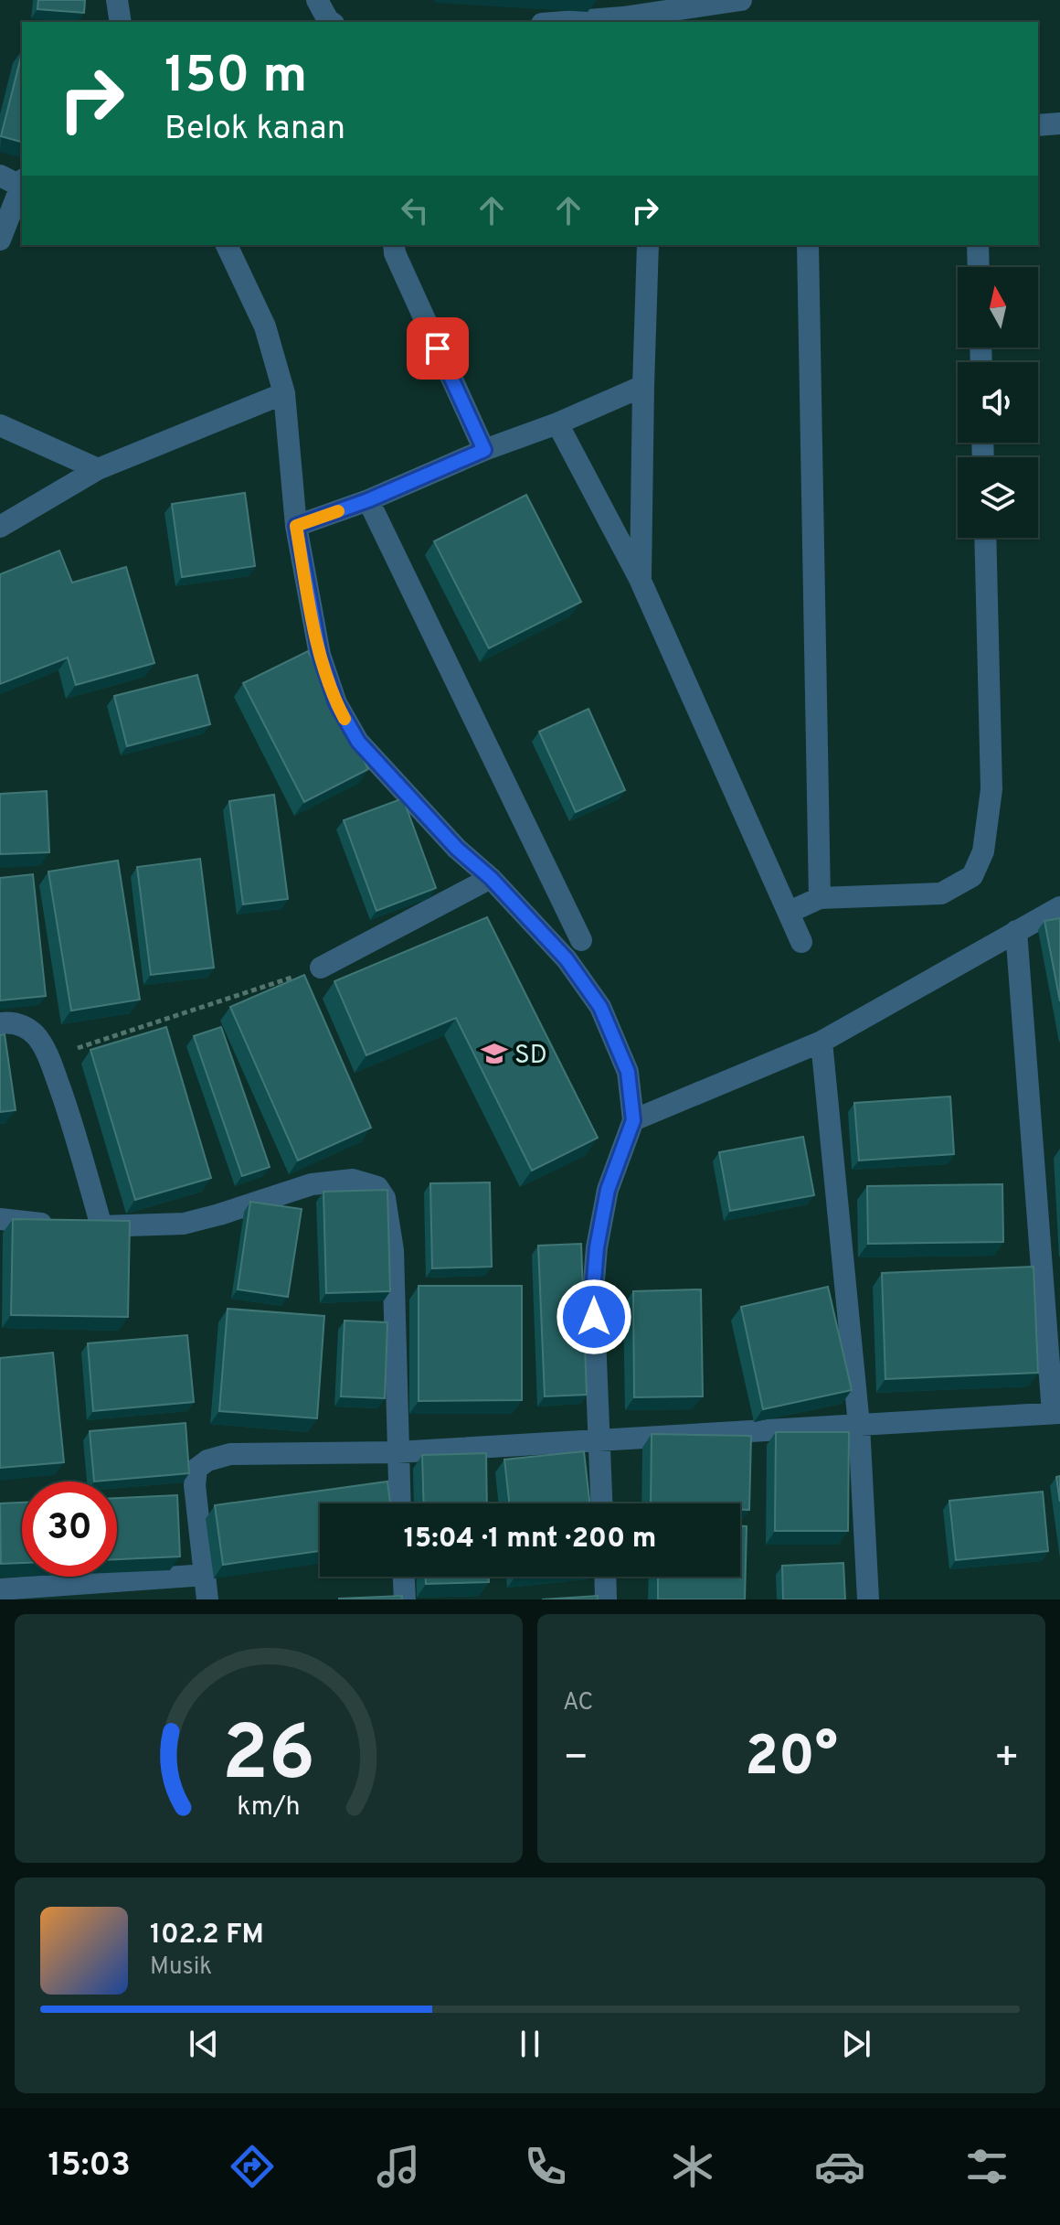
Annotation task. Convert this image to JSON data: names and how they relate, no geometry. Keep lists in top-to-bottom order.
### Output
{
  "places": {
    "school or university": ["SD"]
  },
  "north": "top",
  "page": {
    "turn": ["150 m", "Belok kanan"],
    "limit": "30",
    "trip": "15:04 · 1 mnt · 200 m",
    "tile": "AC",
    "heat": ["−", "20°", "+"],
    "song": ["102.2 FM", "Musik"],
    "tabs": "15:03",
    "gauge": ["26", "km/h"]
  }
}
